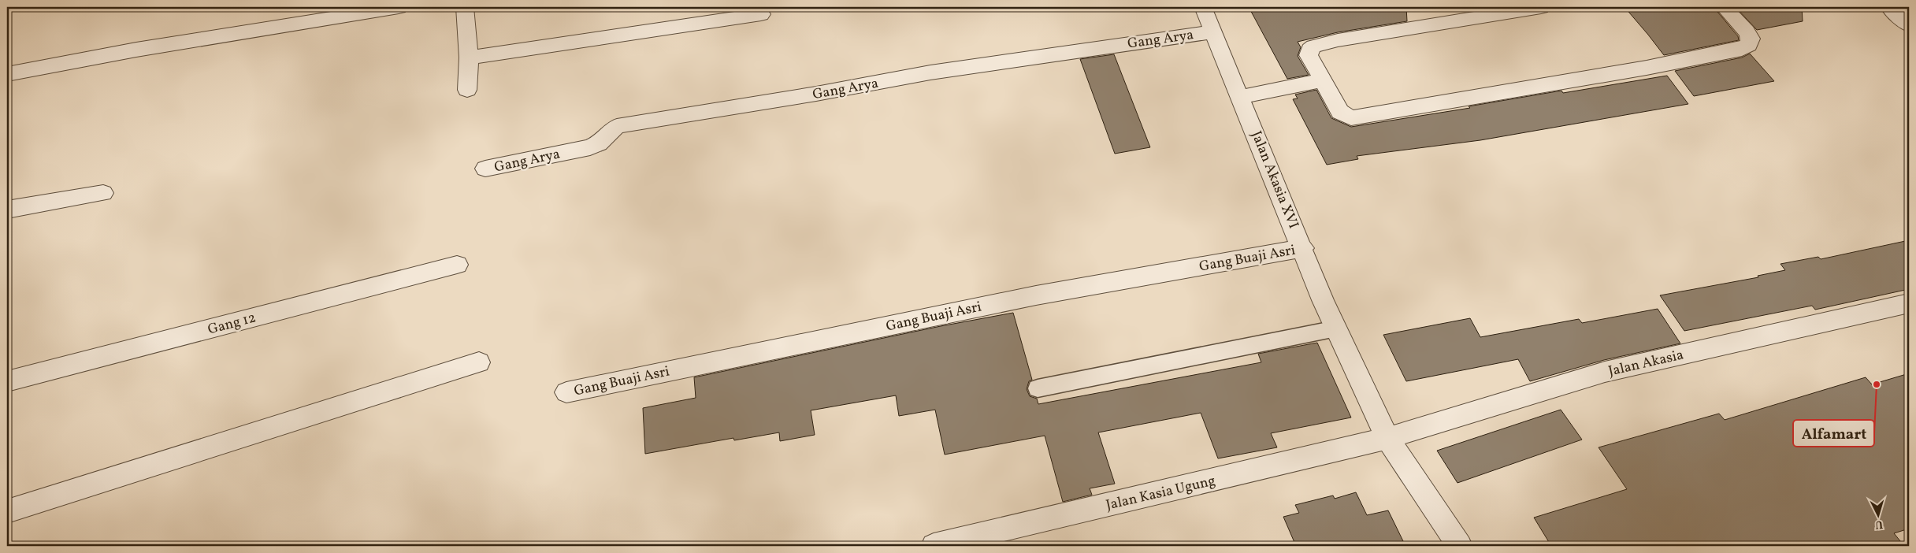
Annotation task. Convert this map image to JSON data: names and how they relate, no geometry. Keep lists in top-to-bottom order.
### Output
{
  "streets": {
    "street": [
      "Gang Arya",
      "Jalan Akasia XVI",
      "Gang Buaji Asri",
      "Gang 12",
      "Jalan Akasia",
      "Jalan Kasia Ugung"
    ]
  },
  "crossings": [
    ["Gang Arya", "Jalan Akasia XVI"],
    ["Jalan Akasia XVI", "Gang Buaji Asri"],
    ["Jalan Akasia XVI", "Jalan Akasia"],
    ["Jalan Akasia XVI", "Jalan Kasia Ugung"],
    ["Jalan Akasia", "Jalan Kasia Ugung"]
  ],
  "places": ["Alfamart"],
  "north": "bottom"
}
